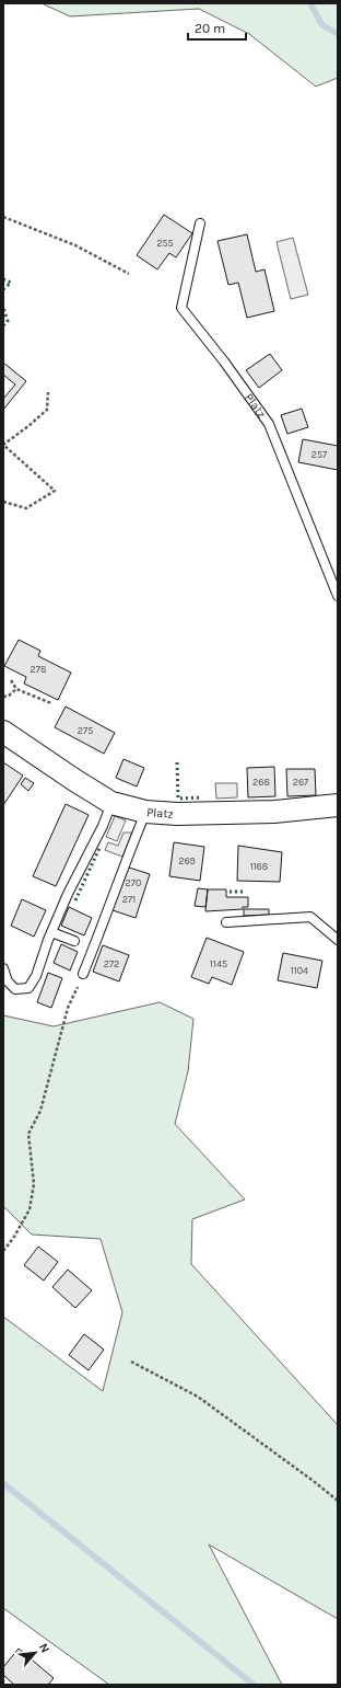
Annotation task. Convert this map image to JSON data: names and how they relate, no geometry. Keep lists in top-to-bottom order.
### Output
{
  "streets": {
    "street": ["Platz"]
  },
  "house_numbers": [
    "255",
    "257",
    "278",
    "275",
    "268",
    "267",
    "269",
    "1168",
    "270",
    "271",
    "272",
    "1145",
    "1104"
  ],
  "scale_bar": "20 m",
  "north": "top right"
}
